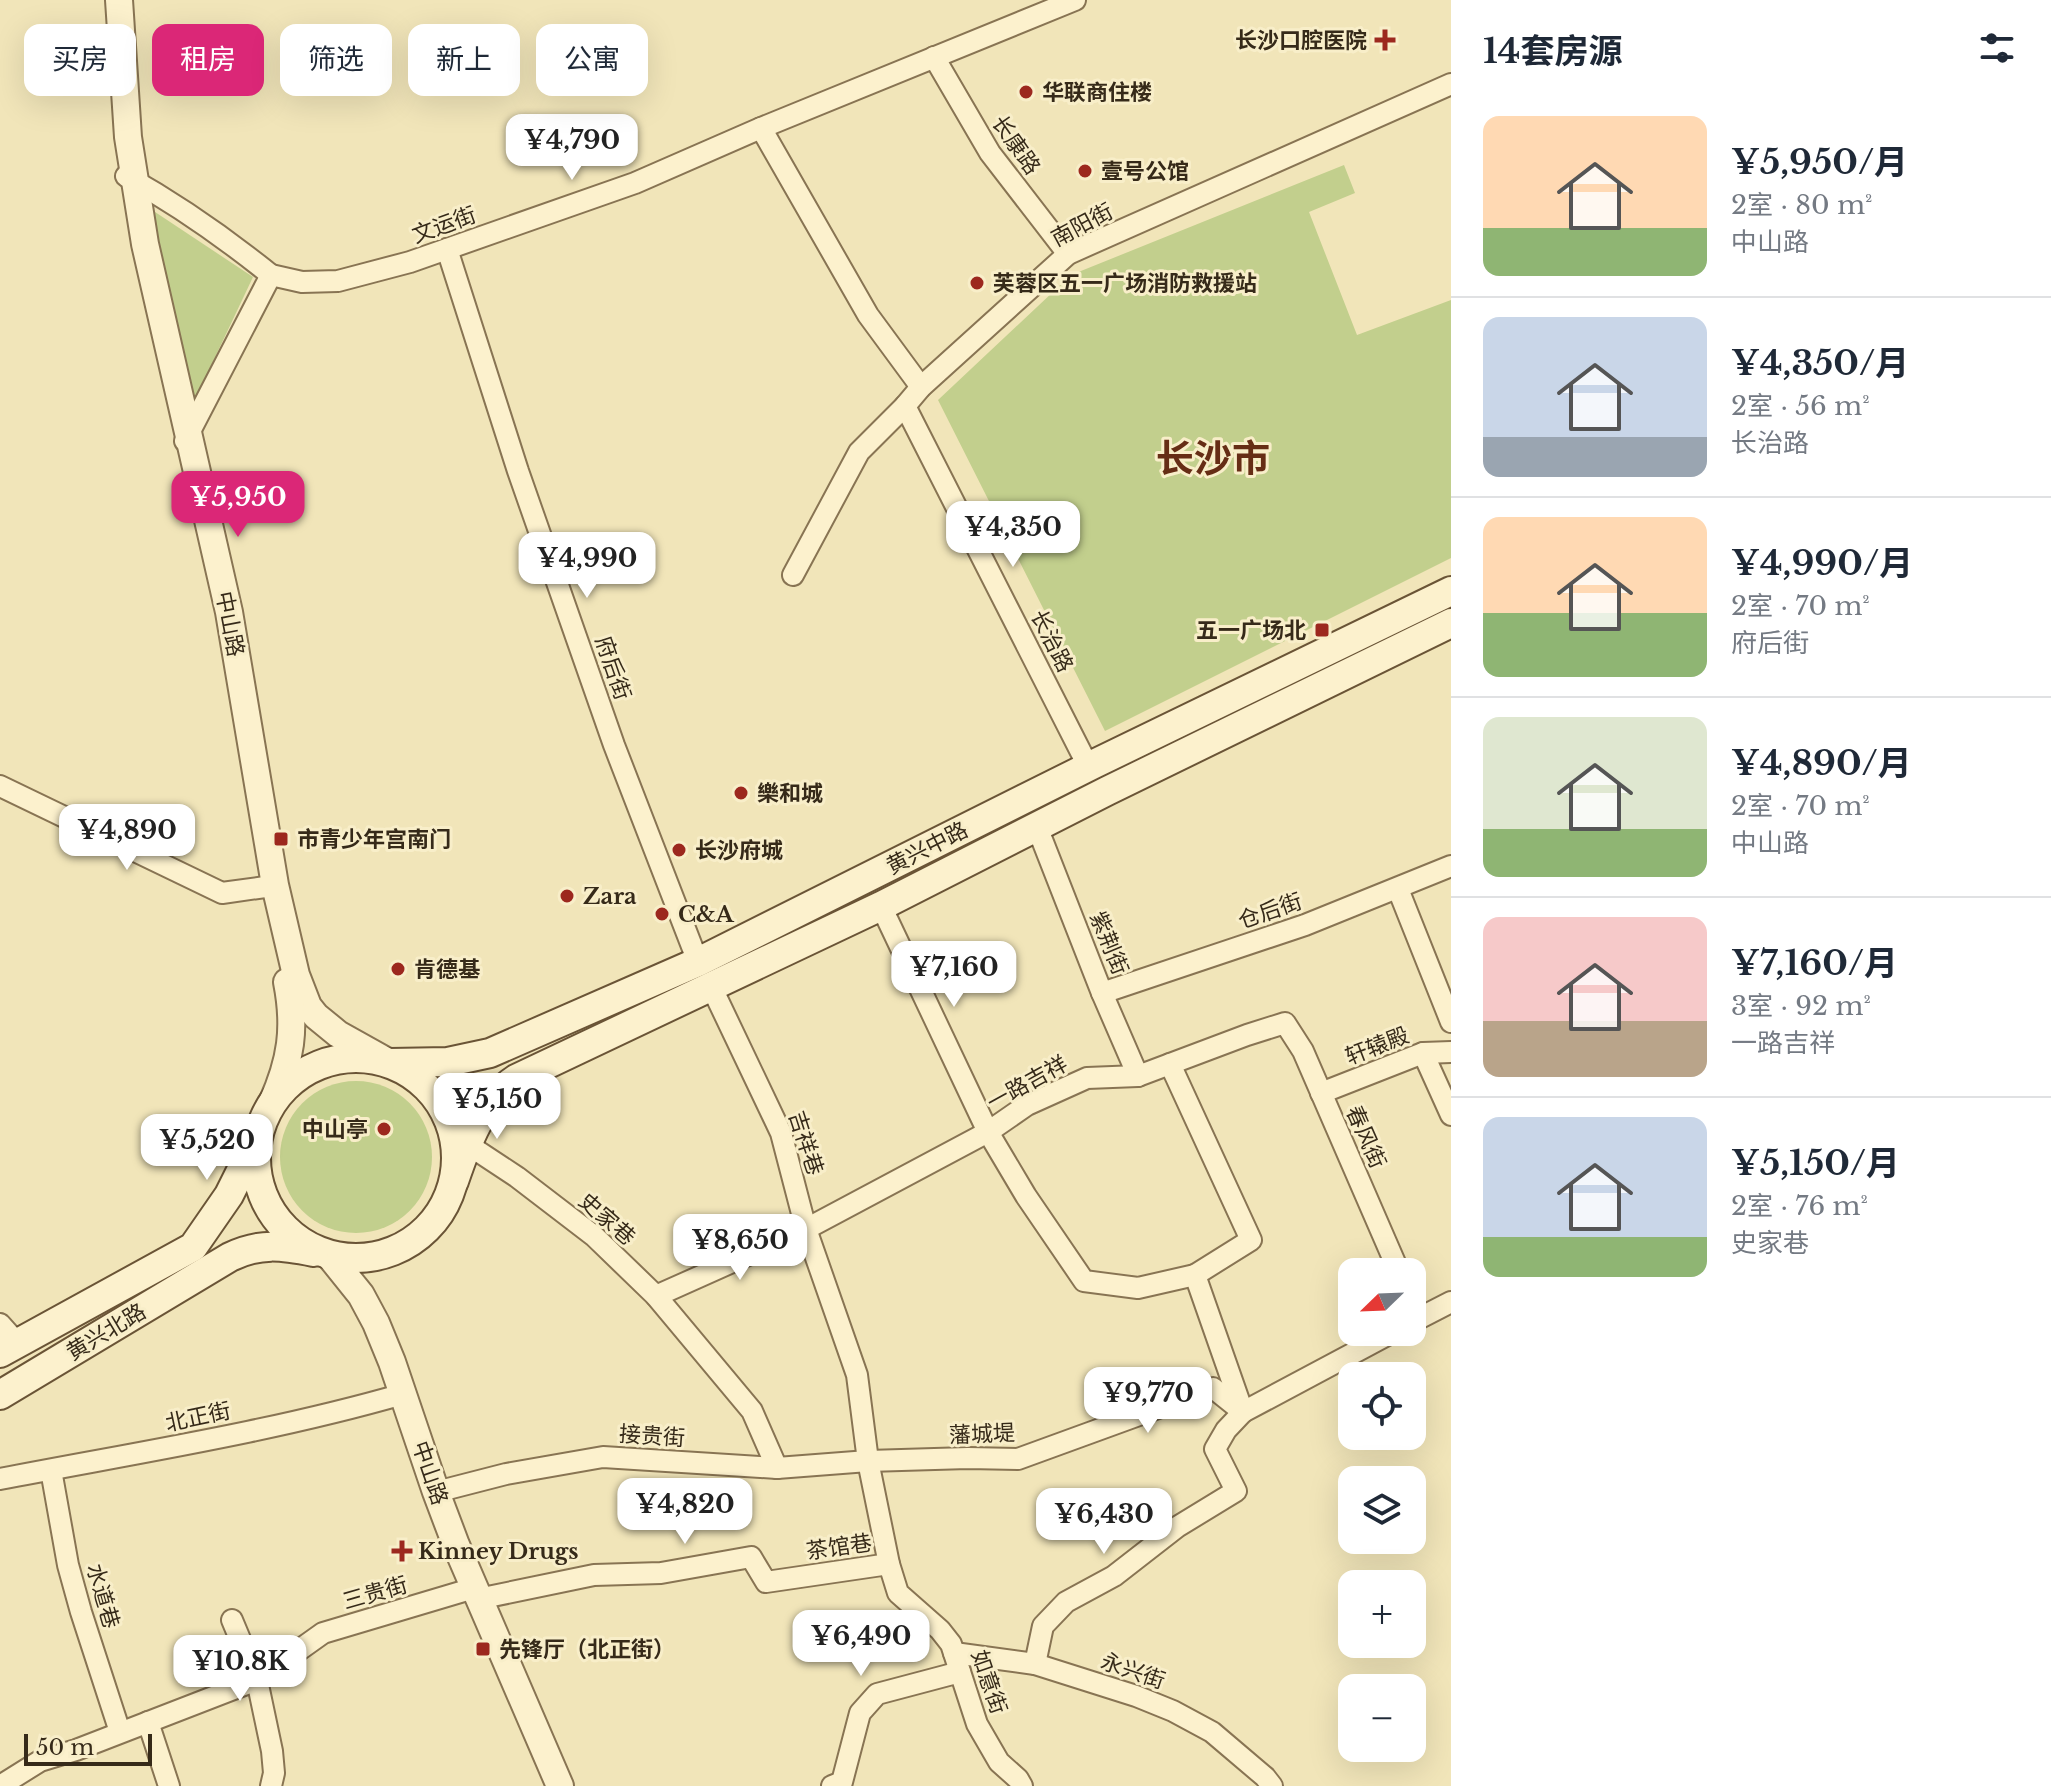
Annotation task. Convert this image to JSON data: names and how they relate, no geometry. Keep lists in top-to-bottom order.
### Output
{
  "streets": {
    "main road": ["黄兴中路", "黄兴北路"],
    "street": [
      "长康路",
      "文运街",
      "南阳街",
      "中山路",
      "长治路",
      "府后街",
      "仓后街",
      "紫荆街",
      "轩辕殿",
      "一路吉祥",
      "春风街",
      "吉祥巷",
      "史家巷",
      "北正街",
      "藩城堤",
      "接贵街",
      "茶馆巷",
      "三贵街",
      "水道巷",
      "永兴街",
      "如意街"
    ]
  },
  "crossings": [
    ["长康路", "文运街"],
    ["长康路", "南阳街"],
    ["文运街", "府后街"],
    ["南阳街", "长治路"],
    ["中山路", "黄兴中路"],
    ["中山路", "北正街"],
    ["中山路", "接贵街"],
    ["中山路", "茶馆巷"],
    ["中山路", "三贵街"],
    ["长治路", "黄兴中路"],
    ["府后街", "黄兴中路"],
    ["府后街", "吉祥巷"],
    ["黄兴中路", "紫荆街"],
    ["黄兴中路", "吉祥巷"],
    ["黄兴中路", "史家巷"],
    ["仓后街", "紫荆街"],
    ["紫荆街", "一路吉祥"],
    ["轩辕殿", "春风街"],
    ["一路吉祥", "春风街"],
    ["一路吉祥", "吉祥巷"],
    ["一路吉祥", "史家巷"],
    ["吉祥巷", "藩城堤"],
    ["吉祥巷", "接贵街"],
    ["吉祥巷", "如意街"],
    ["史家巷", "接贵街"],
    ["北正街", "水道巷"],
    ["藩城堤", "接贵街"],
    ["藩城堤", "如意街"],
    ["接贵街", "如意街"],
    ["茶馆巷", "三贵街"],
    ["茶馆巷", "如意街"],
    ["三贵街", "水道巷"],
    ["永兴街", "如意街"]
  ],
  "districts": ["长沙市"],
  "places": {
    "health": ["长沙口腔医院", "Kinney Drugs"],
    "other": [
      "华联商住楼",
      "壹号公馆",
      "芙蓉区五一广场消防救援站",
      "樂和城",
      "长沙府城",
      "Zara",
      "C&A",
      "肯德基",
      "中山亭"
    ],
    "transit": ["五一广场北", "市青少年宫南门", "先锋厅（北正街）"]
  },
  "scale_bar": "50 m",
  "north": "bottom left",
  "page": {
    "heading": "14套房源",
    "chip": [
      "买房",
      "租房",
      "筛选",
      "新上",
      "公寓"
    ],
    "list": [
      {
        "name": "¥5,950/月",
        "note": "2室 · 80 m² · 中山路"
      },
      {
        "name": "¥4,350/月",
        "note": "2室 · 56 m² · 长治路"
      },
      {
        "name": "¥4,990/月",
        "note": "2室 · 70 m² · 府后街"
      },
      {
        "name": "¥4,890/月",
        "note": "2室 · 70 m² · 中山路"
      },
      {
        "name": "¥7,160/月",
        "note": "3室 · 92 m² · 一路吉祥"
      },
      {
        "name": "¥5,150/月",
        "note": "2室 · 76 m² · 史家巷"
      }
    ],
    "price": [
      "¥4,790",
      "¥5,950",
      "¥4,350",
      "¥4,990",
      "¥4,890",
      "¥7,160",
      "¥5,150",
      "¥5,520",
      "¥8,650",
      "¥9,770",
      "¥4,820",
      "¥6,430",
      "¥6,490",
      "¥10.8K"
    ],
    "map_buttons": ["+", "−"],
    "scale": "50 m"
  }
}
